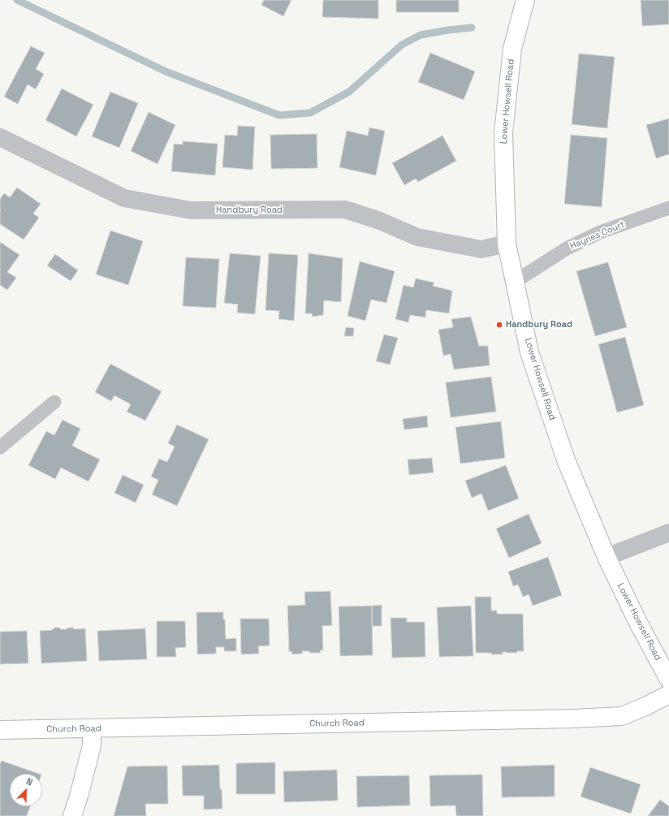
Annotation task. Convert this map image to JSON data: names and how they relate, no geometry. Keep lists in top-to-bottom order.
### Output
{
  "streets": {
    "street": ["Lower Howsell Road", "Handbury Road", "Church Road"],
    "lane": ["Haynes Court"]
  },
  "crossings": [
    ["Lower Howsell Road", "Handbury Road"],
    ["Lower Howsell Road", "Haynes Court"]
  ],
  "places": ["Handbury Road"],
  "north": "top right"
}
